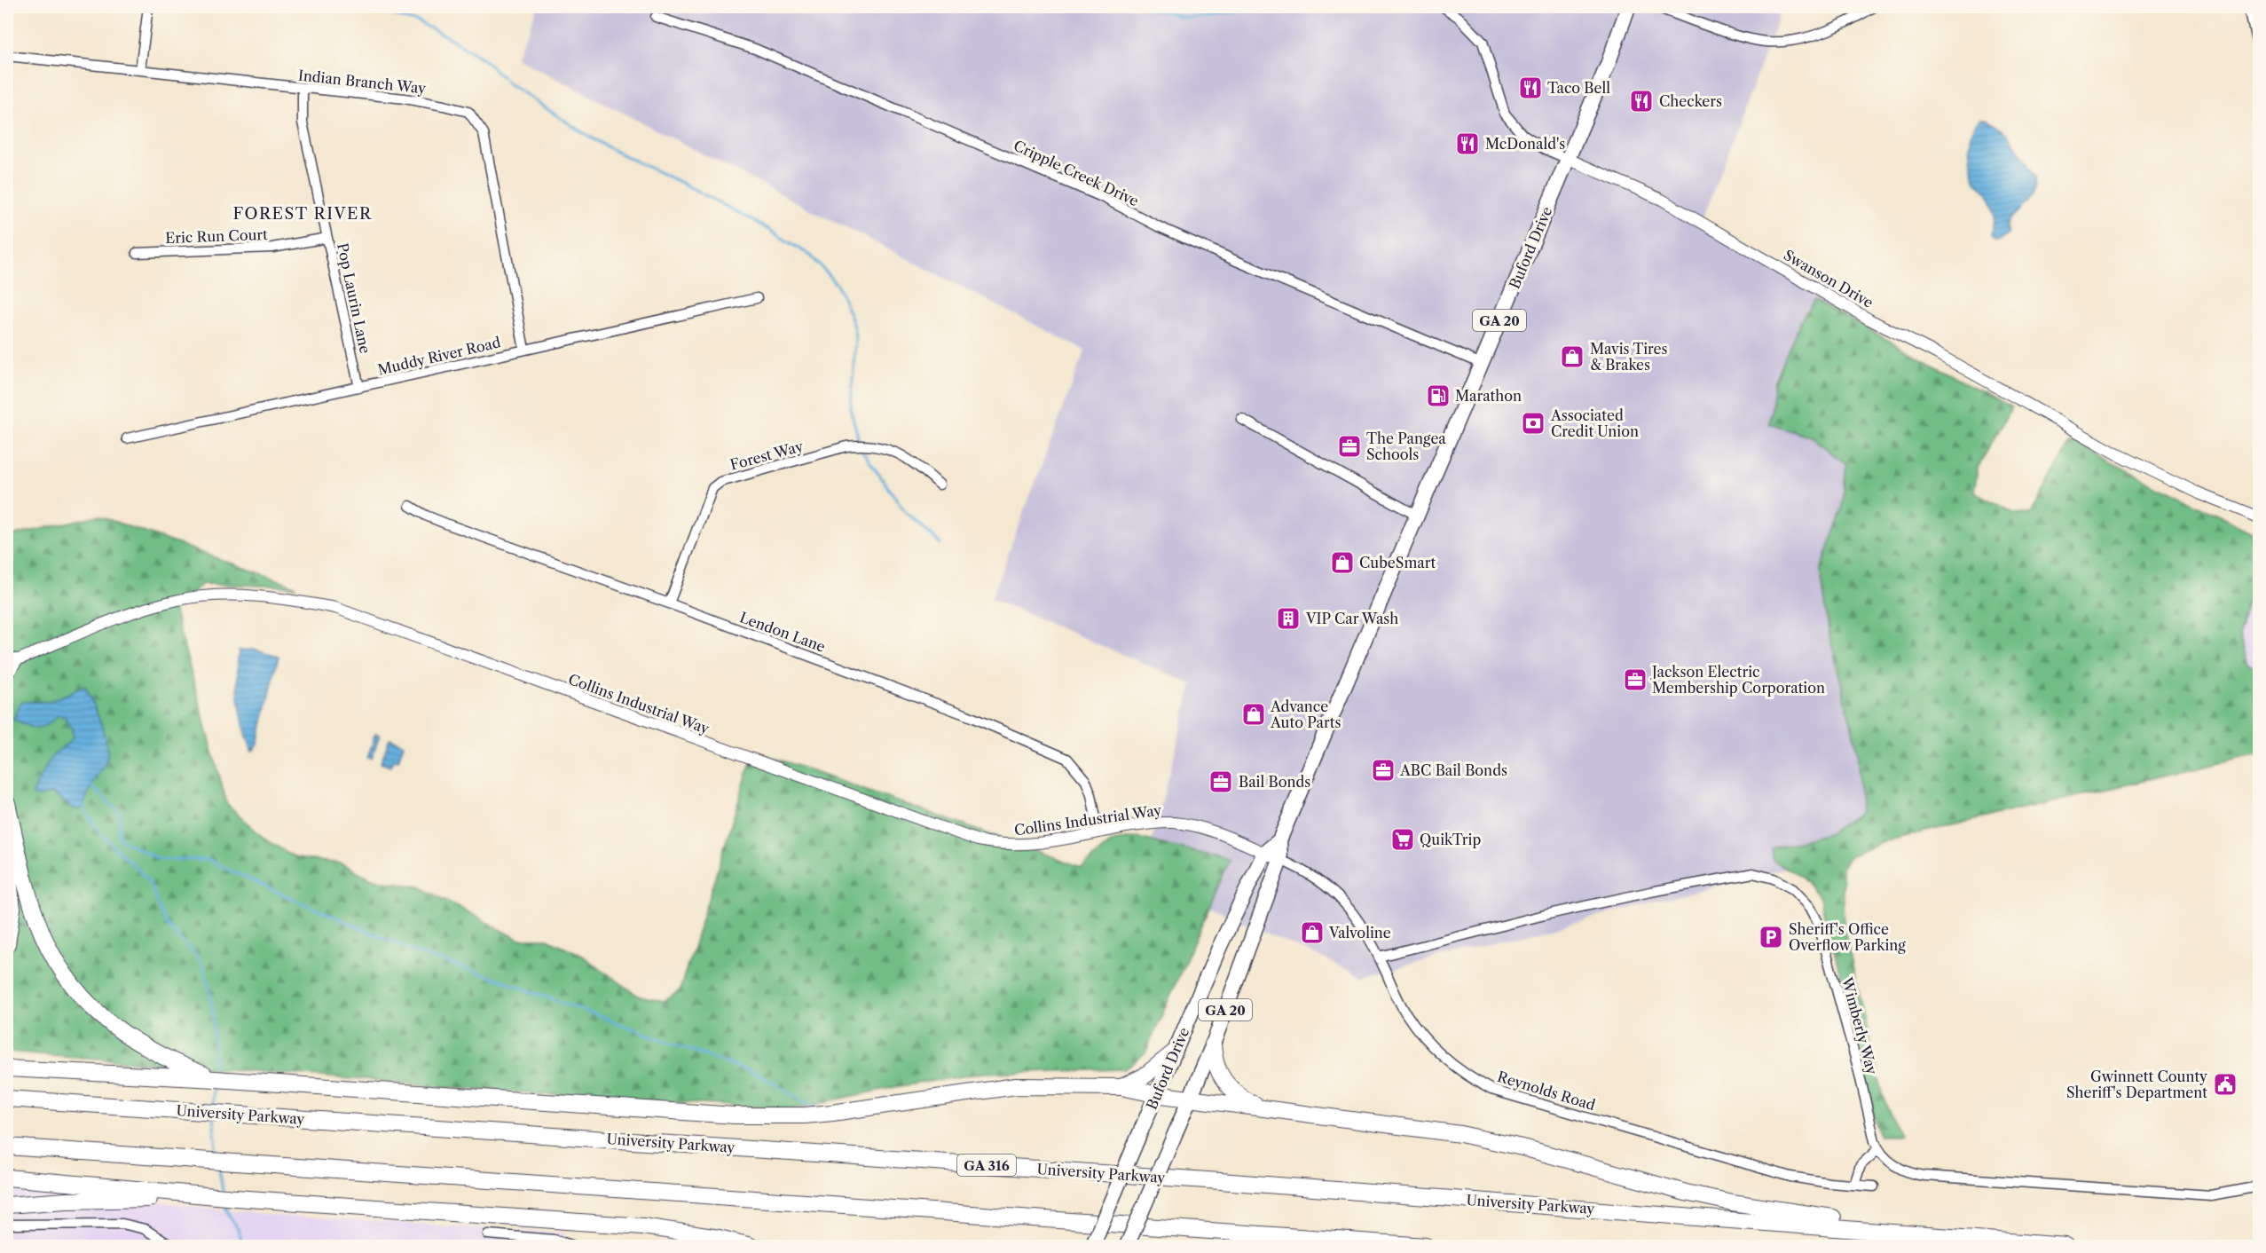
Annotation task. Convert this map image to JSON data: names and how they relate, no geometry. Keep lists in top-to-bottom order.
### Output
{
  "streets": {
    "highway": [
      "Buford Drive",
      "GA 20",
      "University Parkway",
      "GA 316"
    ],
    "street": [
      "Indian Branch Way",
      "Cripple Creek Drive",
      "Eric Run Court",
      "Swanson Drive",
      "Pop Laurin Lane",
      "Muddy River Road",
      "Forest Way",
      "Lendon Lane",
      "Collins Industrial Way",
      "Wimberly Way",
      "Reynolds Road"
    ]
  },
  "crossings": [
    ["Indian Branch Way", "Pop Laurin Lane"],
    ["Indian Branch Way", "Muddy River Road"],
    ["Cripple Creek Drive", "Buford Drive"],
    ["Eric Run Court", "Pop Laurin Lane"],
    ["Buford Drive", "Swanson Drive"],
    ["Buford Drive", "Collins Industrial Way"],
    ["Buford Drive", "Reynolds Road"],
    ["Pop Laurin Lane", "Muddy River Road"],
    ["Forest Way", "Lendon Lane"],
    ["Lendon Lane", "Collins Industrial Way"],
    ["Collins Industrial Way", "Reynolds Road"],
    ["Wimberly Way", "Reynolds Road"]
  ],
  "districts": ["FOREST RIVER"],
  "places": {
    "restaurant": ["Taco Bell", "Checkers", "McDonald's"],
    "shop": [
      "Mavis Tires & Brakes",
      "CubeSmart",
      "Advance Auto Parts",
      "Valvoline"
    ],
    "fuel station": ["Marathon"],
    "bank": ["Associated Credit Union"],
    "office": [
      "The Pangea Schools",
      "Jackson Electric Membership Corporation",
      "ABC Bail Bonds",
      "Bail Bonds"
    ],
    "building": ["VIP Car Wash"],
    "supermarket": ["QuikTrip"],
    "parking": ["Sheriff's Office Overflow Parking"],
    "public building": ["Gwinnett County Sheriff's Department"]
  }
}
